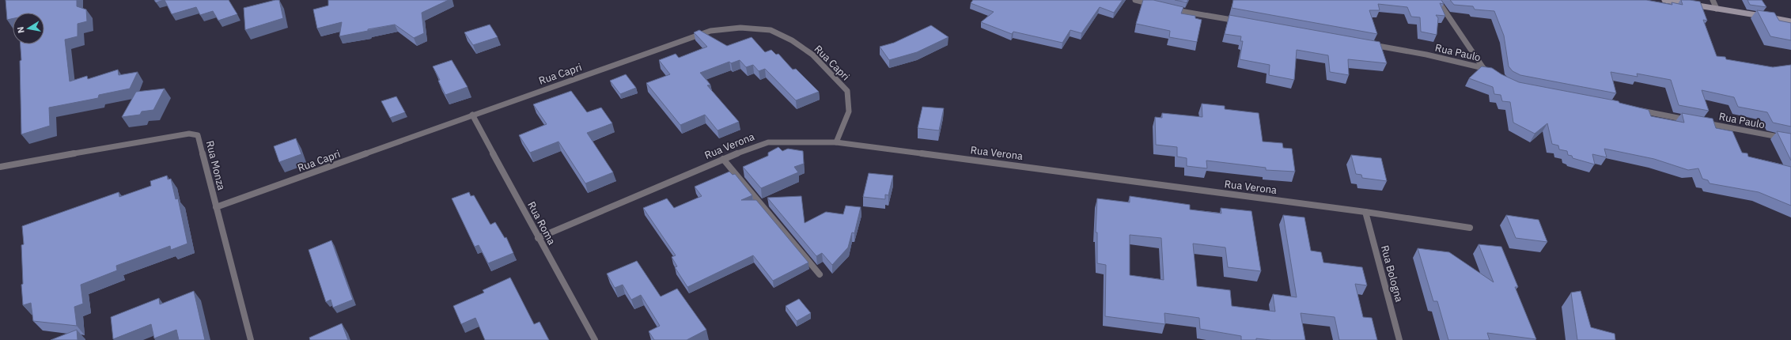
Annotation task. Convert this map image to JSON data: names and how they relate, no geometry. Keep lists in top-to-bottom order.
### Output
{
  "streets": {
    "street": [
      "Rua Paulo",
      "Rua Capri",
      "Rua Verona",
      "Rua Monza",
      "Rua Roma",
      "Rua Bologna"
    ]
  },
  "crossings": [
    ["Rua Capri", "Rua Verona"],
    ["Rua Capri", "Rua Monza"],
    ["Rua Capri", "Rua Roma"],
    ["Rua Verona", "Rua Roma"],
    ["Rua Verona", "Rua Bologna"]
  ],
  "north": "left"
}
